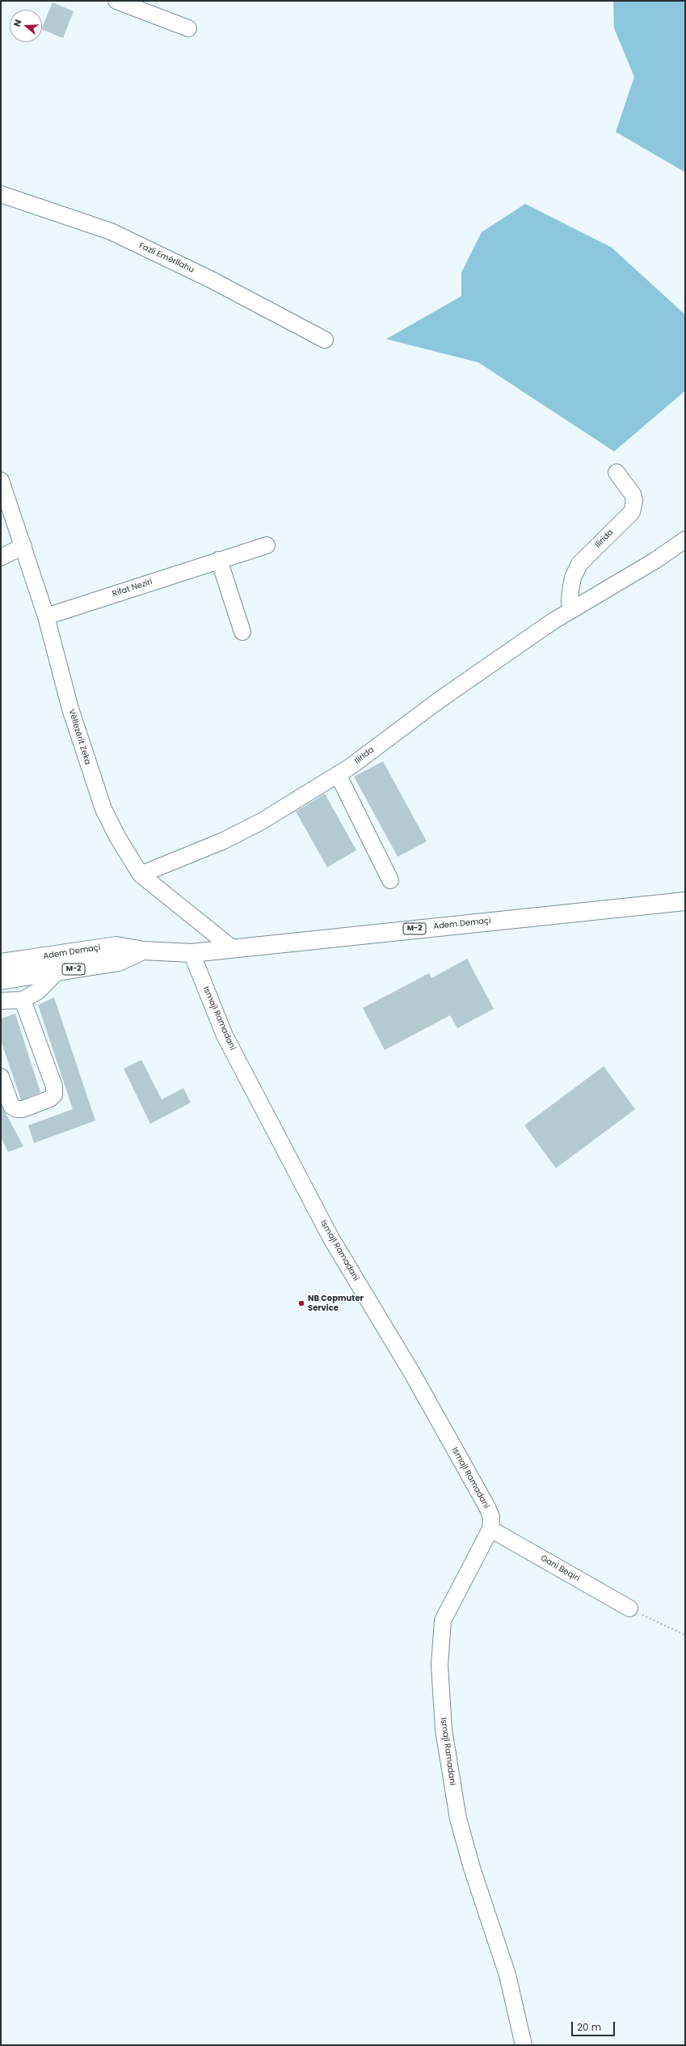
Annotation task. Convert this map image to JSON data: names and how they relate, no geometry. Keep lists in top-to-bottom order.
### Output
{
  "streets": {
    "main road": ["Adem Demaçi", "M-2"],
    "street": [
      "Fazli Emërllahu",
      "Ilirida",
      "Rifat Neziri",
      "Vëllezërit Zeka",
      "Ismajl Ramadani",
      "Gani Beqiri"
    ]
  },
  "crossings": [
    ["Ilirida", "Vëllezërit Zeka"],
    ["Rifat Neziri", "Vëllezërit Zeka"],
    ["Vëllezërit Zeka", "Adem Demaçi"],
    ["Adem Demaçi", "M-2"],
    ["Adem Demaçi", "Ismajl Ramadani"],
    ["Ismajl Ramadani", "Gani Beqiri"]
  ],
  "places": ["NB Copmuter Service"],
  "scale_bar": "20 m",
  "north": "left"
}
